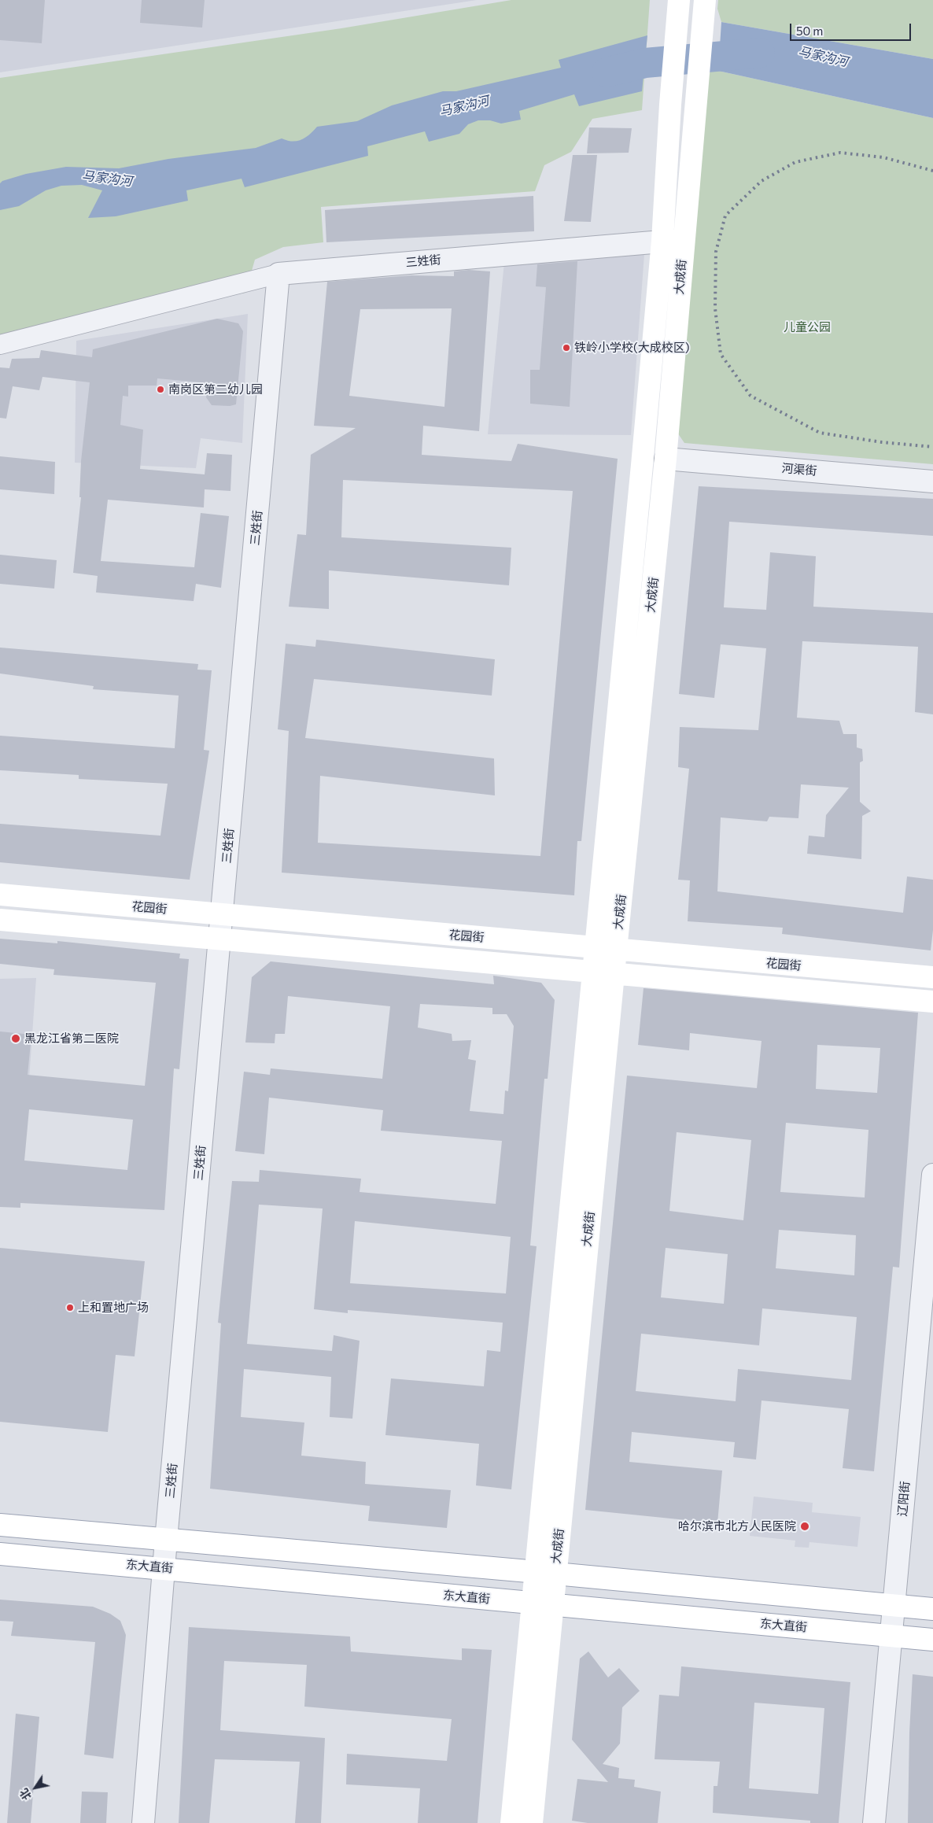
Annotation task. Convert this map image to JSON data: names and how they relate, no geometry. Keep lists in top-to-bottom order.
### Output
{
  "streets": {
    "main road": ["大成街", "花园街", "东大直街"],
    "street": ["三姓街", "河渠街", "辽阳街"]
  },
  "crossings": [
    ["三姓街", "大成街"],
    ["三姓街", "花园街"],
    ["三姓街", "东大直街"],
    ["大成街", "河渠街"],
    ["大成街", "花园街"],
    ["大成街", "东大直街"],
    ["辽阳街", "东大直街"]
  ],
  "water": ["马家沟河"],
  "parks": ["儿童公园"],
  "places": [
    "铁岭小学校(大成校区)",
    "南岗区第二幼儿园",
    "黑龙江省第二医院",
    "上和置地广场",
    "哈尔滨市北方人民医院"
  ],
  "scale_bar": "50 m",
  "north": "bottom left"
}
